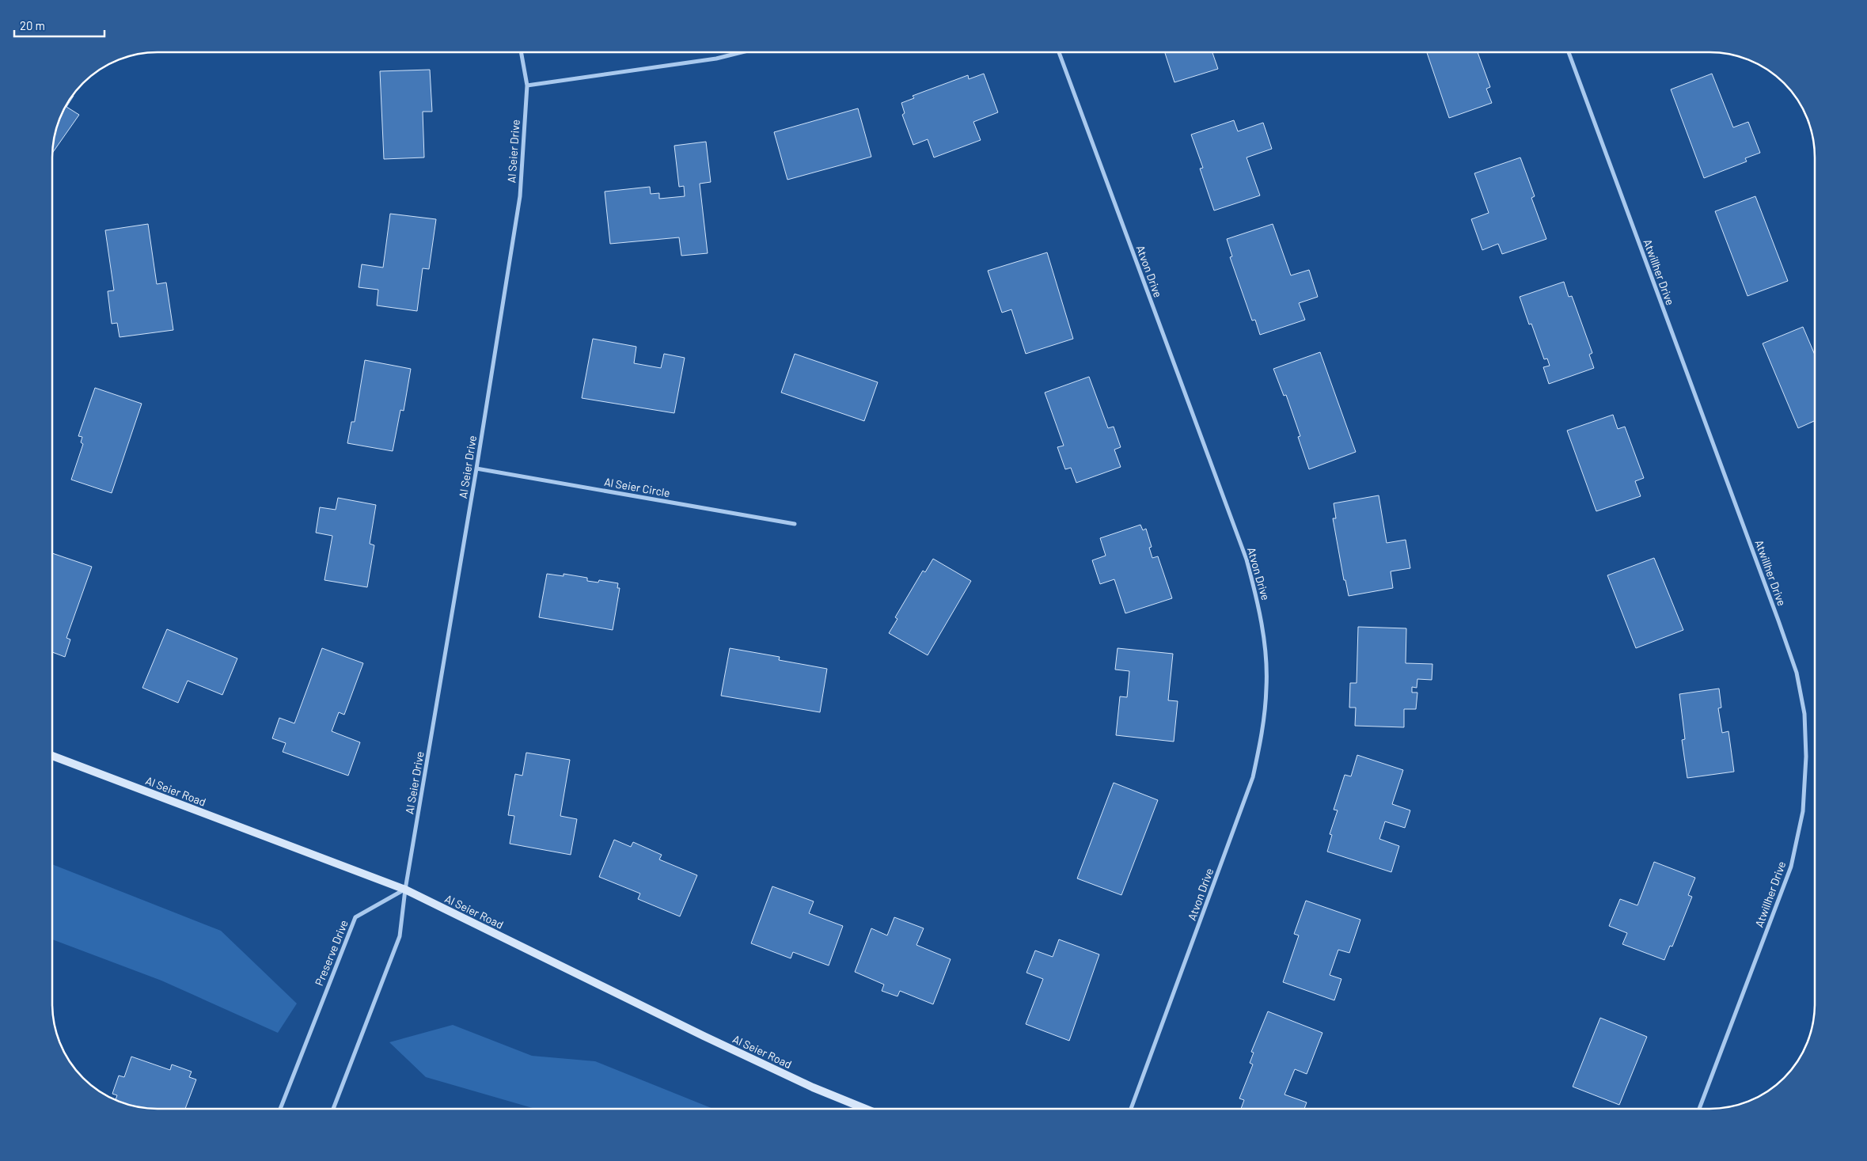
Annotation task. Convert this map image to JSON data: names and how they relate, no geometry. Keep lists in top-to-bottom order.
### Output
{
  "streets": {
    "street": [
      "Al Seier Drive",
      "Atvon Drive",
      "Atwillher Drive",
      "Al Seier Circle",
      "Al Seier Road",
      "Preserve Drive"
    ]
  },
  "crossings": [
    ["Al Seier Drive", "Al Seier Circle"],
    ["Al Seier Drive", "Al Seier Road"],
    ["Al Seier Drive", "Preserve Drive"],
    ["Al Seier Road", "Preserve Drive"]
  ],
  "scale_bar": "20 m"
}
